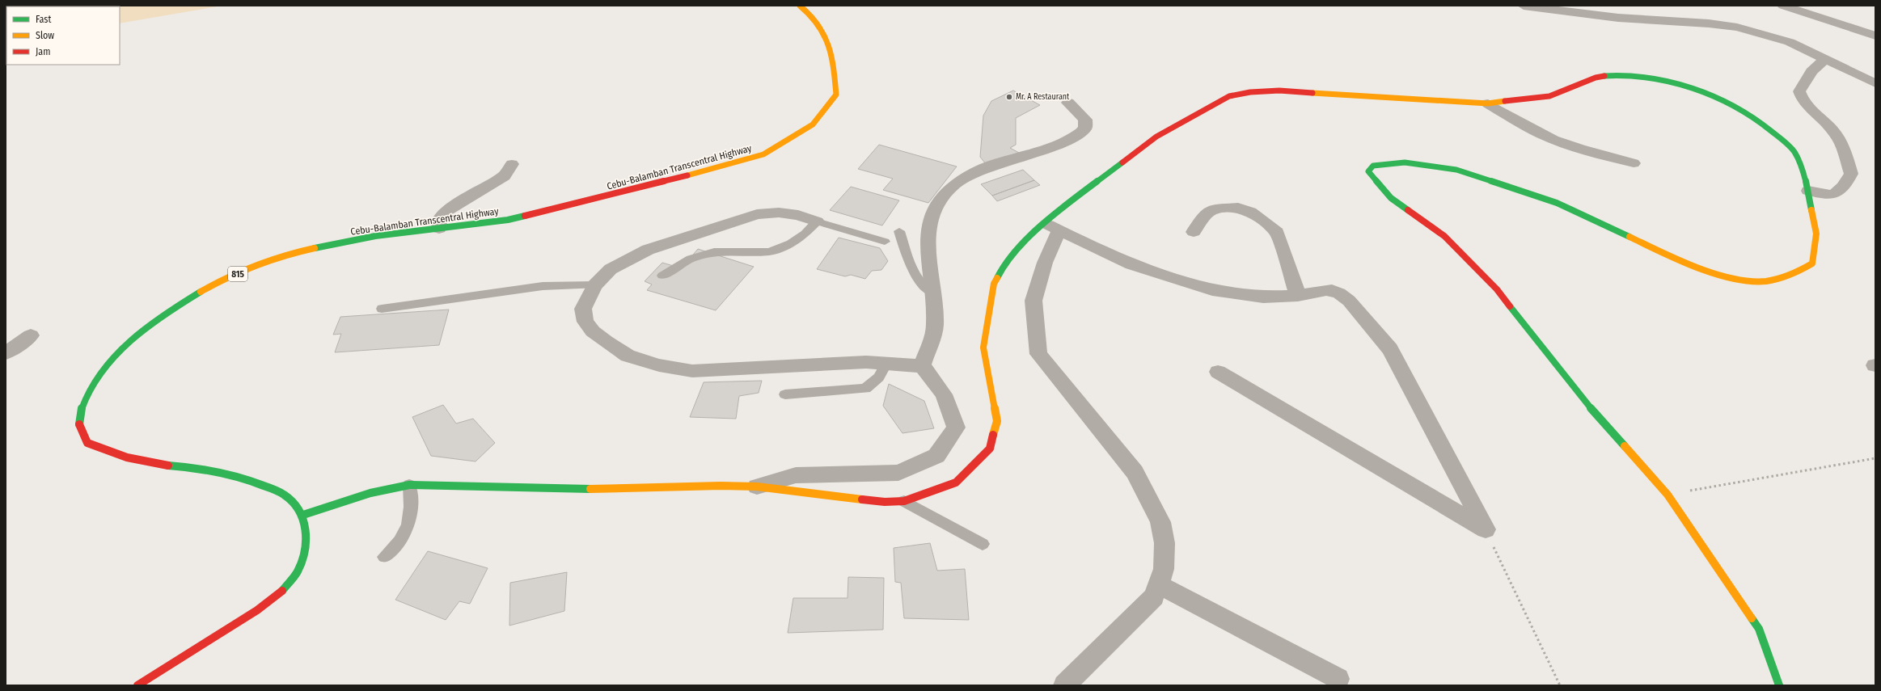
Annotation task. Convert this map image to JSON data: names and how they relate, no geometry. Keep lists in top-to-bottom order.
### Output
{
  "streets": {
    "street": ["Cebu-Balamban Transcentral Highway", "815"]
  },
  "places": ["Mr. A Restaurant"],
  "legend": ["Fast", "Slow", "Jam"]
}
